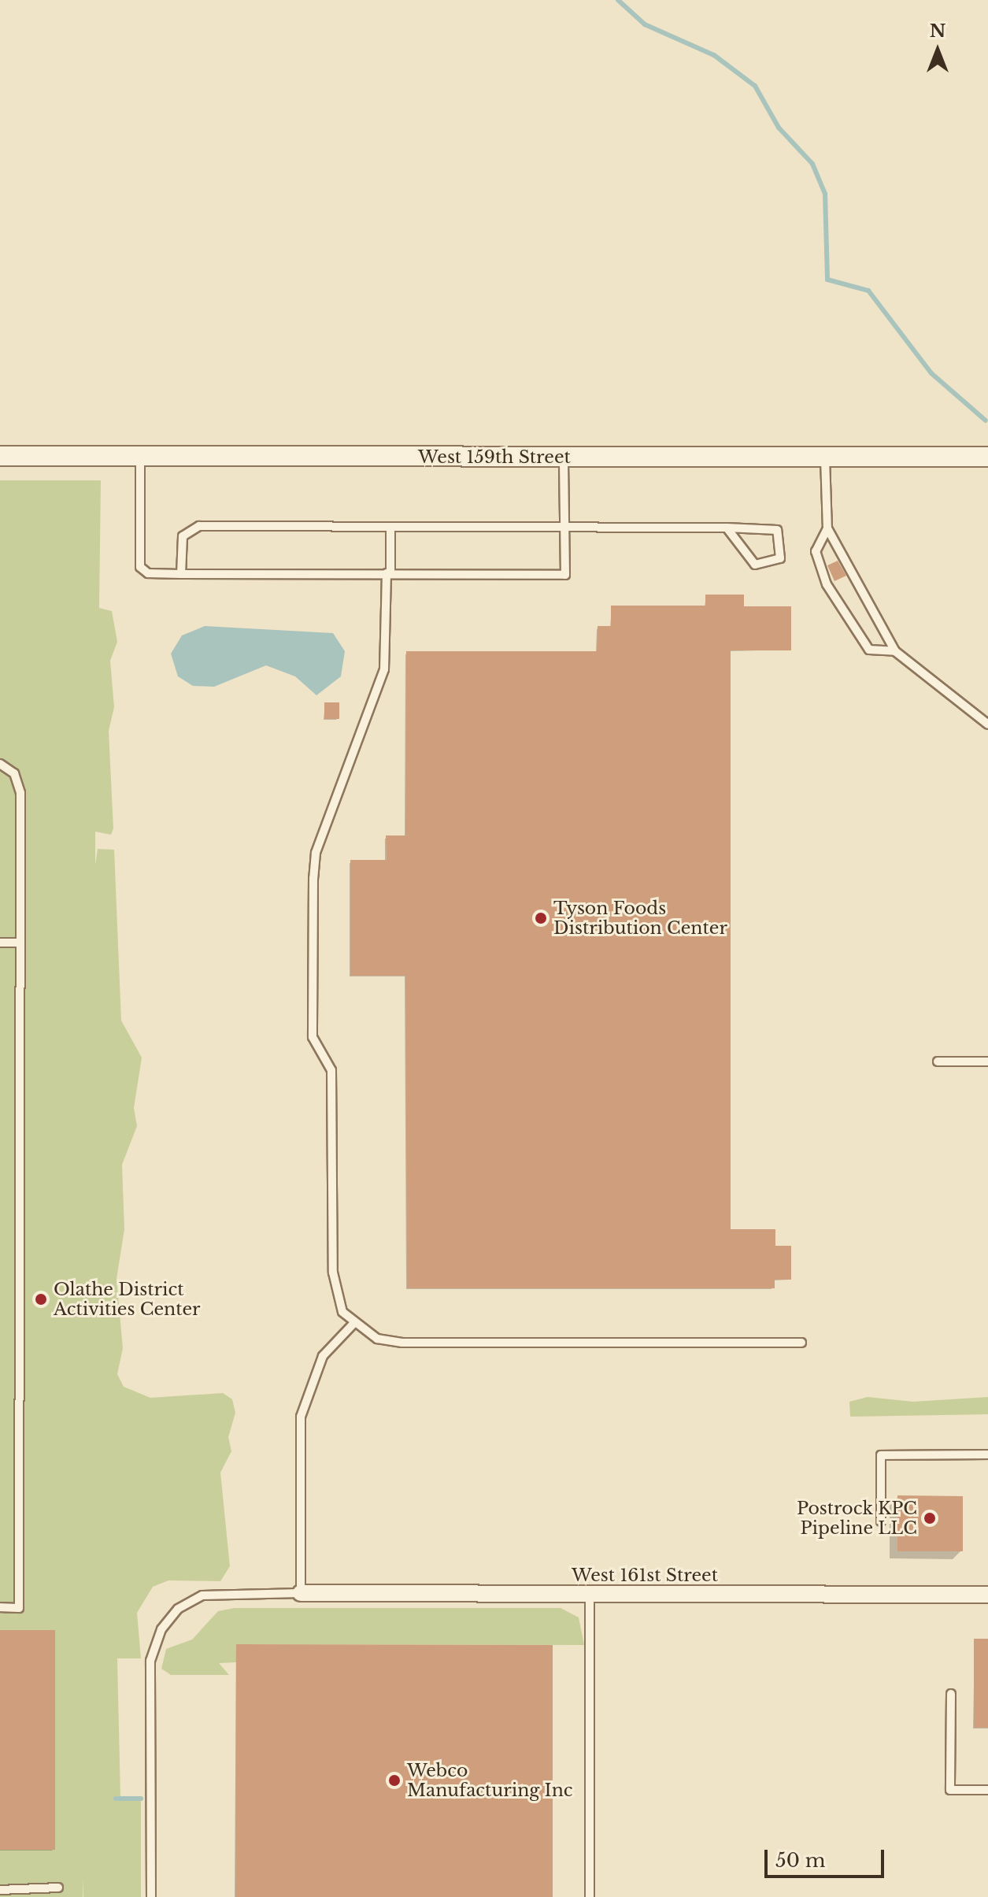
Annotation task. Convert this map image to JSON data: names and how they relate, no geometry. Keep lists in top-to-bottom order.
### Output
{
  "streets": {
    "street": ["West 159th Street", "West 161st Street"]
  },
  "places": [
    "Tyson Foods Distribution Center",
    "Olathe District Activities Center",
    "Postrock KPC Pipeline LLC",
    "Webco Manufacturing Inc"
  ],
  "scale_bar": "50 m",
  "north": "top"
}
